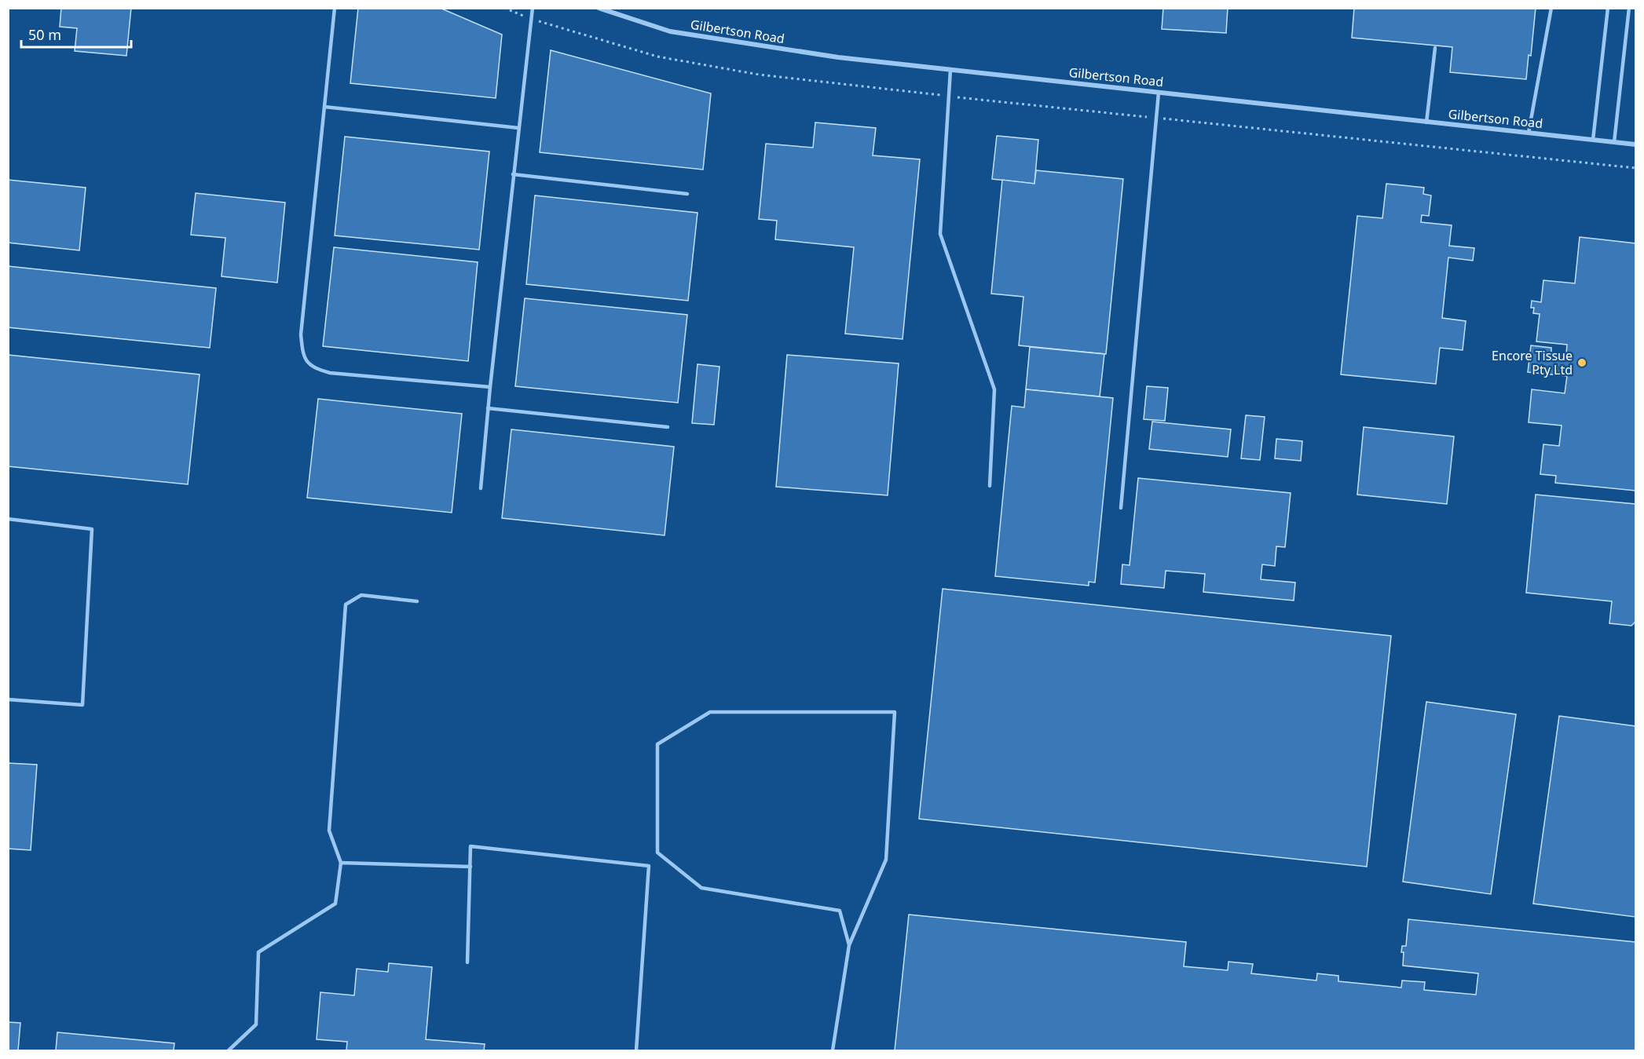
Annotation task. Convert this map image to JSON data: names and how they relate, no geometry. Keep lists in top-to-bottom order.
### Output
{
  "streets": {
    "street": ["Gilbertson Road"]
  },
  "places": ["Encore Tissue Pty Ltd"],
  "scale_bar": "50 m"
}
